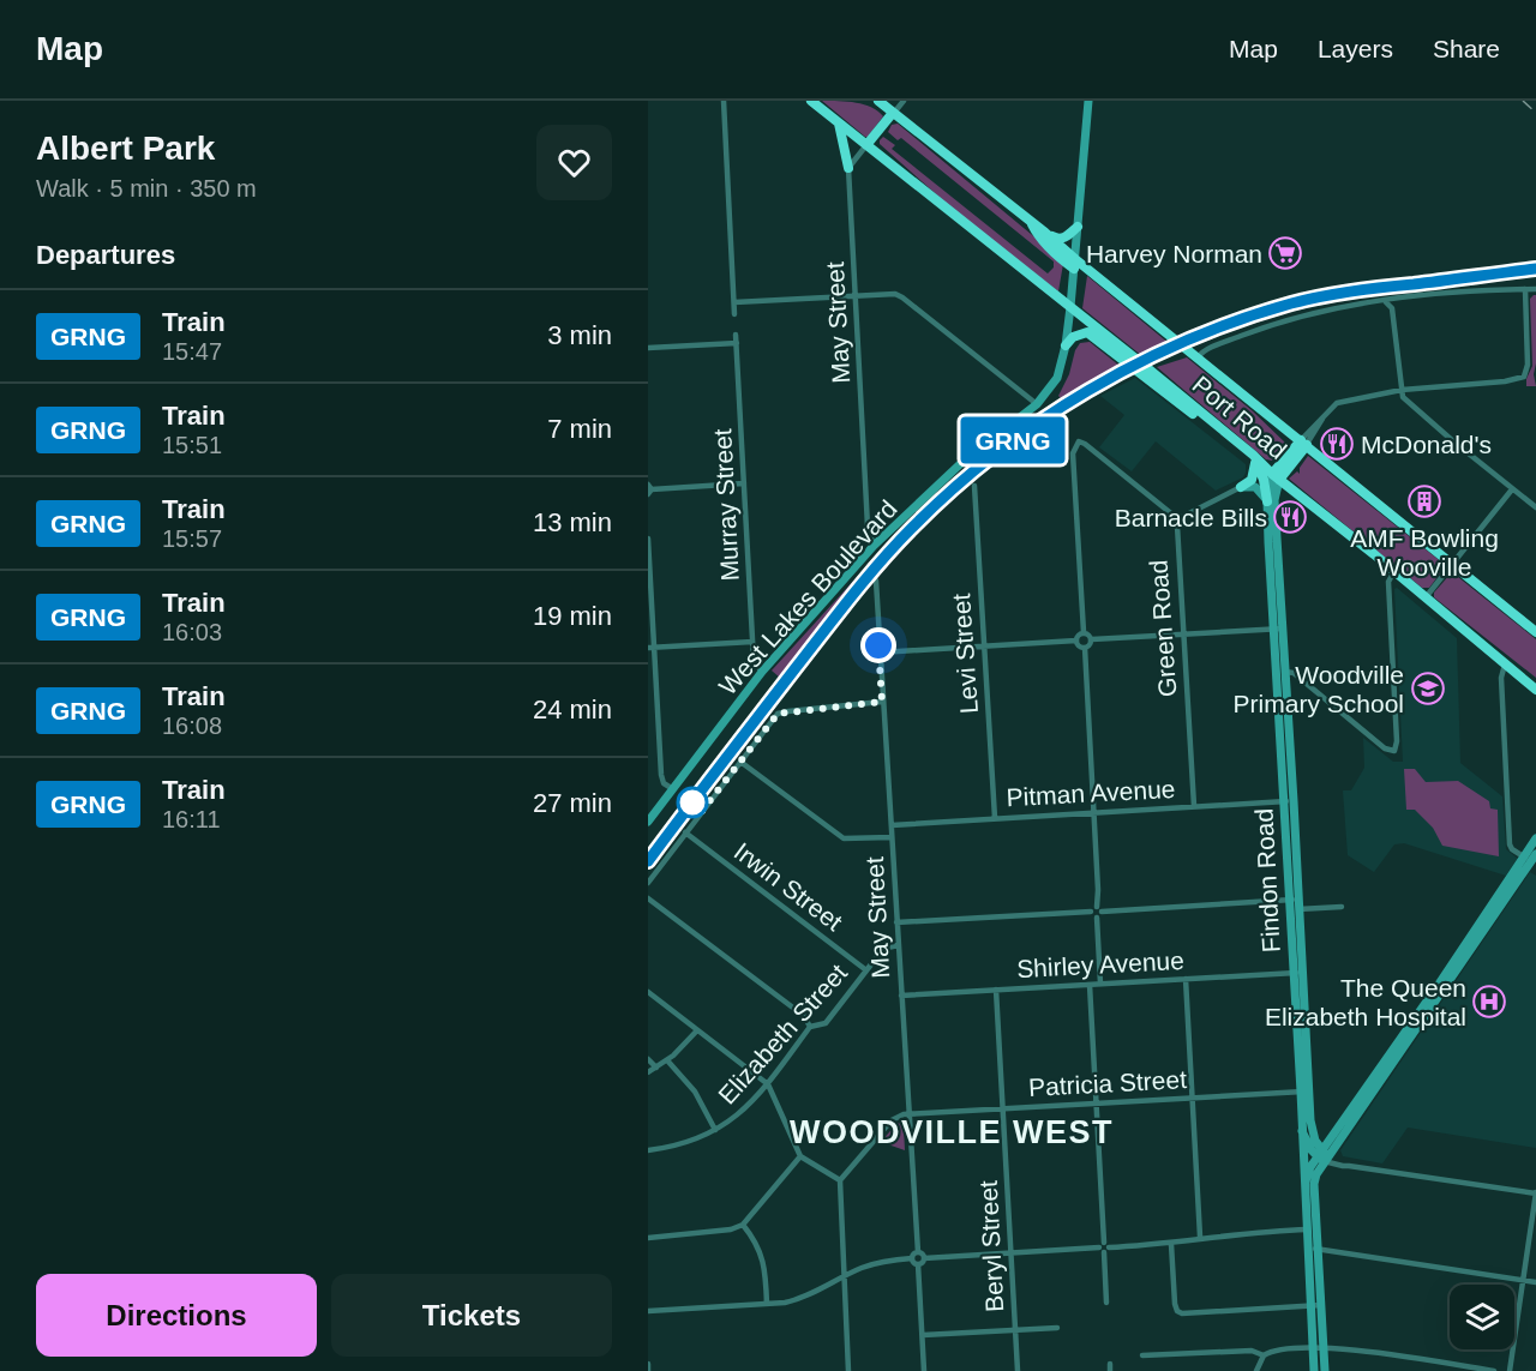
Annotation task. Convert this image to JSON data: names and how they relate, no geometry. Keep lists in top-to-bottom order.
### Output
{
  "streets": {
    "highway": ["Port Road"],
    "main road": ["West Lakes Boulevard", "Findon Road"],
    "street": [
      "May Street",
      "Murray Street",
      "Green Road",
      "Levi Street",
      "Pitman Avenue",
      "Irwin Street",
      "Shirley Avenue",
      "Elizabeth Street",
      "Patricia Street",
      "Beryl Street"
    ]
  },
  "crossings": [
    ["May Street", "West Lakes Boulevard"],
    ["May Street", "Pitman Avenue"],
    ["May Street", "Shirley Avenue"],
    ["May Street", "Elizabeth Street"],
    ["May Street", "Patricia Street"],
    ["Port Road", "West Lakes Boulevard"],
    ["Port Road", "Findon Road"],
    ["Murray Street", "West Lakes Boulevard"],
    ["Green Road", "Pitman Avenue"],
    ["Levi Street", "Pitman Avenue"],
    ["Pitman Avenue", "Findon Road"],
    ["Findon Road", "Shirley Avenue"],
    ["Findon Road", "Patricia Street"],
    ["Irwin Street", "Elizabeth Street"],
    ["Shirley Avenue", "Beryl Street"],
    ["Patricia Street", "Beryl Street"]
  ],
  "districts": ["WOODVILLE WEST"],
  "places": {
    "supermarket": ["Harvey Norman"],
    "restaurant": ["McDonald's", "Barnacle Bills"],
    "building": ["AMF Bowling Wooville"],
    "school or university": ["Woodville Primary School"],
    "hospital": ["The Queen Elizabeth Hospital"]
  },
  "page": {
    "header": "Map",
    "nav": ["Map", "Layers", "Share"],
    "heading": [
      ["Albert Park", "Walk · 5 min · 350 m"],
      "Departures"
    ],
    "on_map": "GRNG",
    "list": [
      {
        "mark": "GRNG",
        "name": "Train",
        "note": "15:47",
        "value": "3 min"
      },
      {
        "mark": "GRNG",
        "name": "Train",
        "note": "15:51",
        "value": "7 min"
      },
      {
        "mark": "GRNG",
        "name": "Train",
        "note": "15:57",
        "value": "13 min"
      },
      {
        "mark": "GRNG",
        "name": "Train",
        "note": "16:03",
        "value": "19 min"
      },
      {
        "mark": "GRNG",
        "name": "Train",
        "note": "16:08",
        "value": "24 min"
      },
      {
        "mark": "GRNG",
        "name": "Train",
        "note": "16:11",
        "value": "27 min"
      }
    ],
    "buttons": ["Directions", "Tickets"]
  }
}
